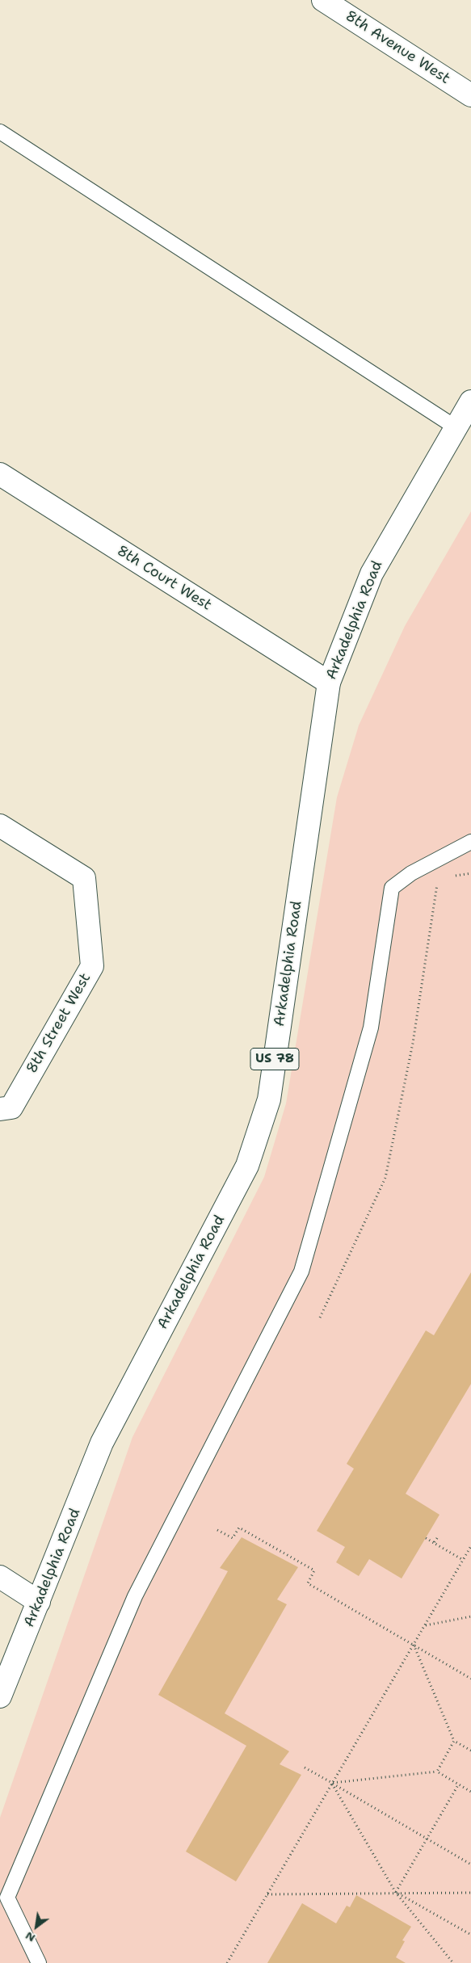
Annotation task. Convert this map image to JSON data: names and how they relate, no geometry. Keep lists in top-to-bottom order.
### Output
{
  "streets": {
    "main road": [
      "8th Avenue West",
      "8th Court West",
      "Arkadelphia Road",
      "8th Street West",
      "US 78"
    ]
  },
  "crossings": [
    ["8th Court West", "Arkadelphia Road"]
  ],
  "north": "bottom left"
}
